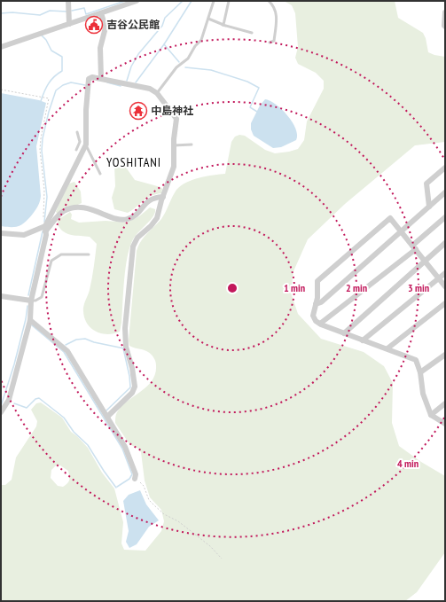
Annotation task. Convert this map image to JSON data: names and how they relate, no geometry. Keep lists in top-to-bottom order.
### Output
{
  "districts": ["YOSHITANI"],
  "places": {
    "public building": ["吉谷公民館"],
    "temple": ["中島神社"]
  },
  "rings": [
    "1 min",
    "2 min",
    "3 min",
    "4 min"
  ]
}
